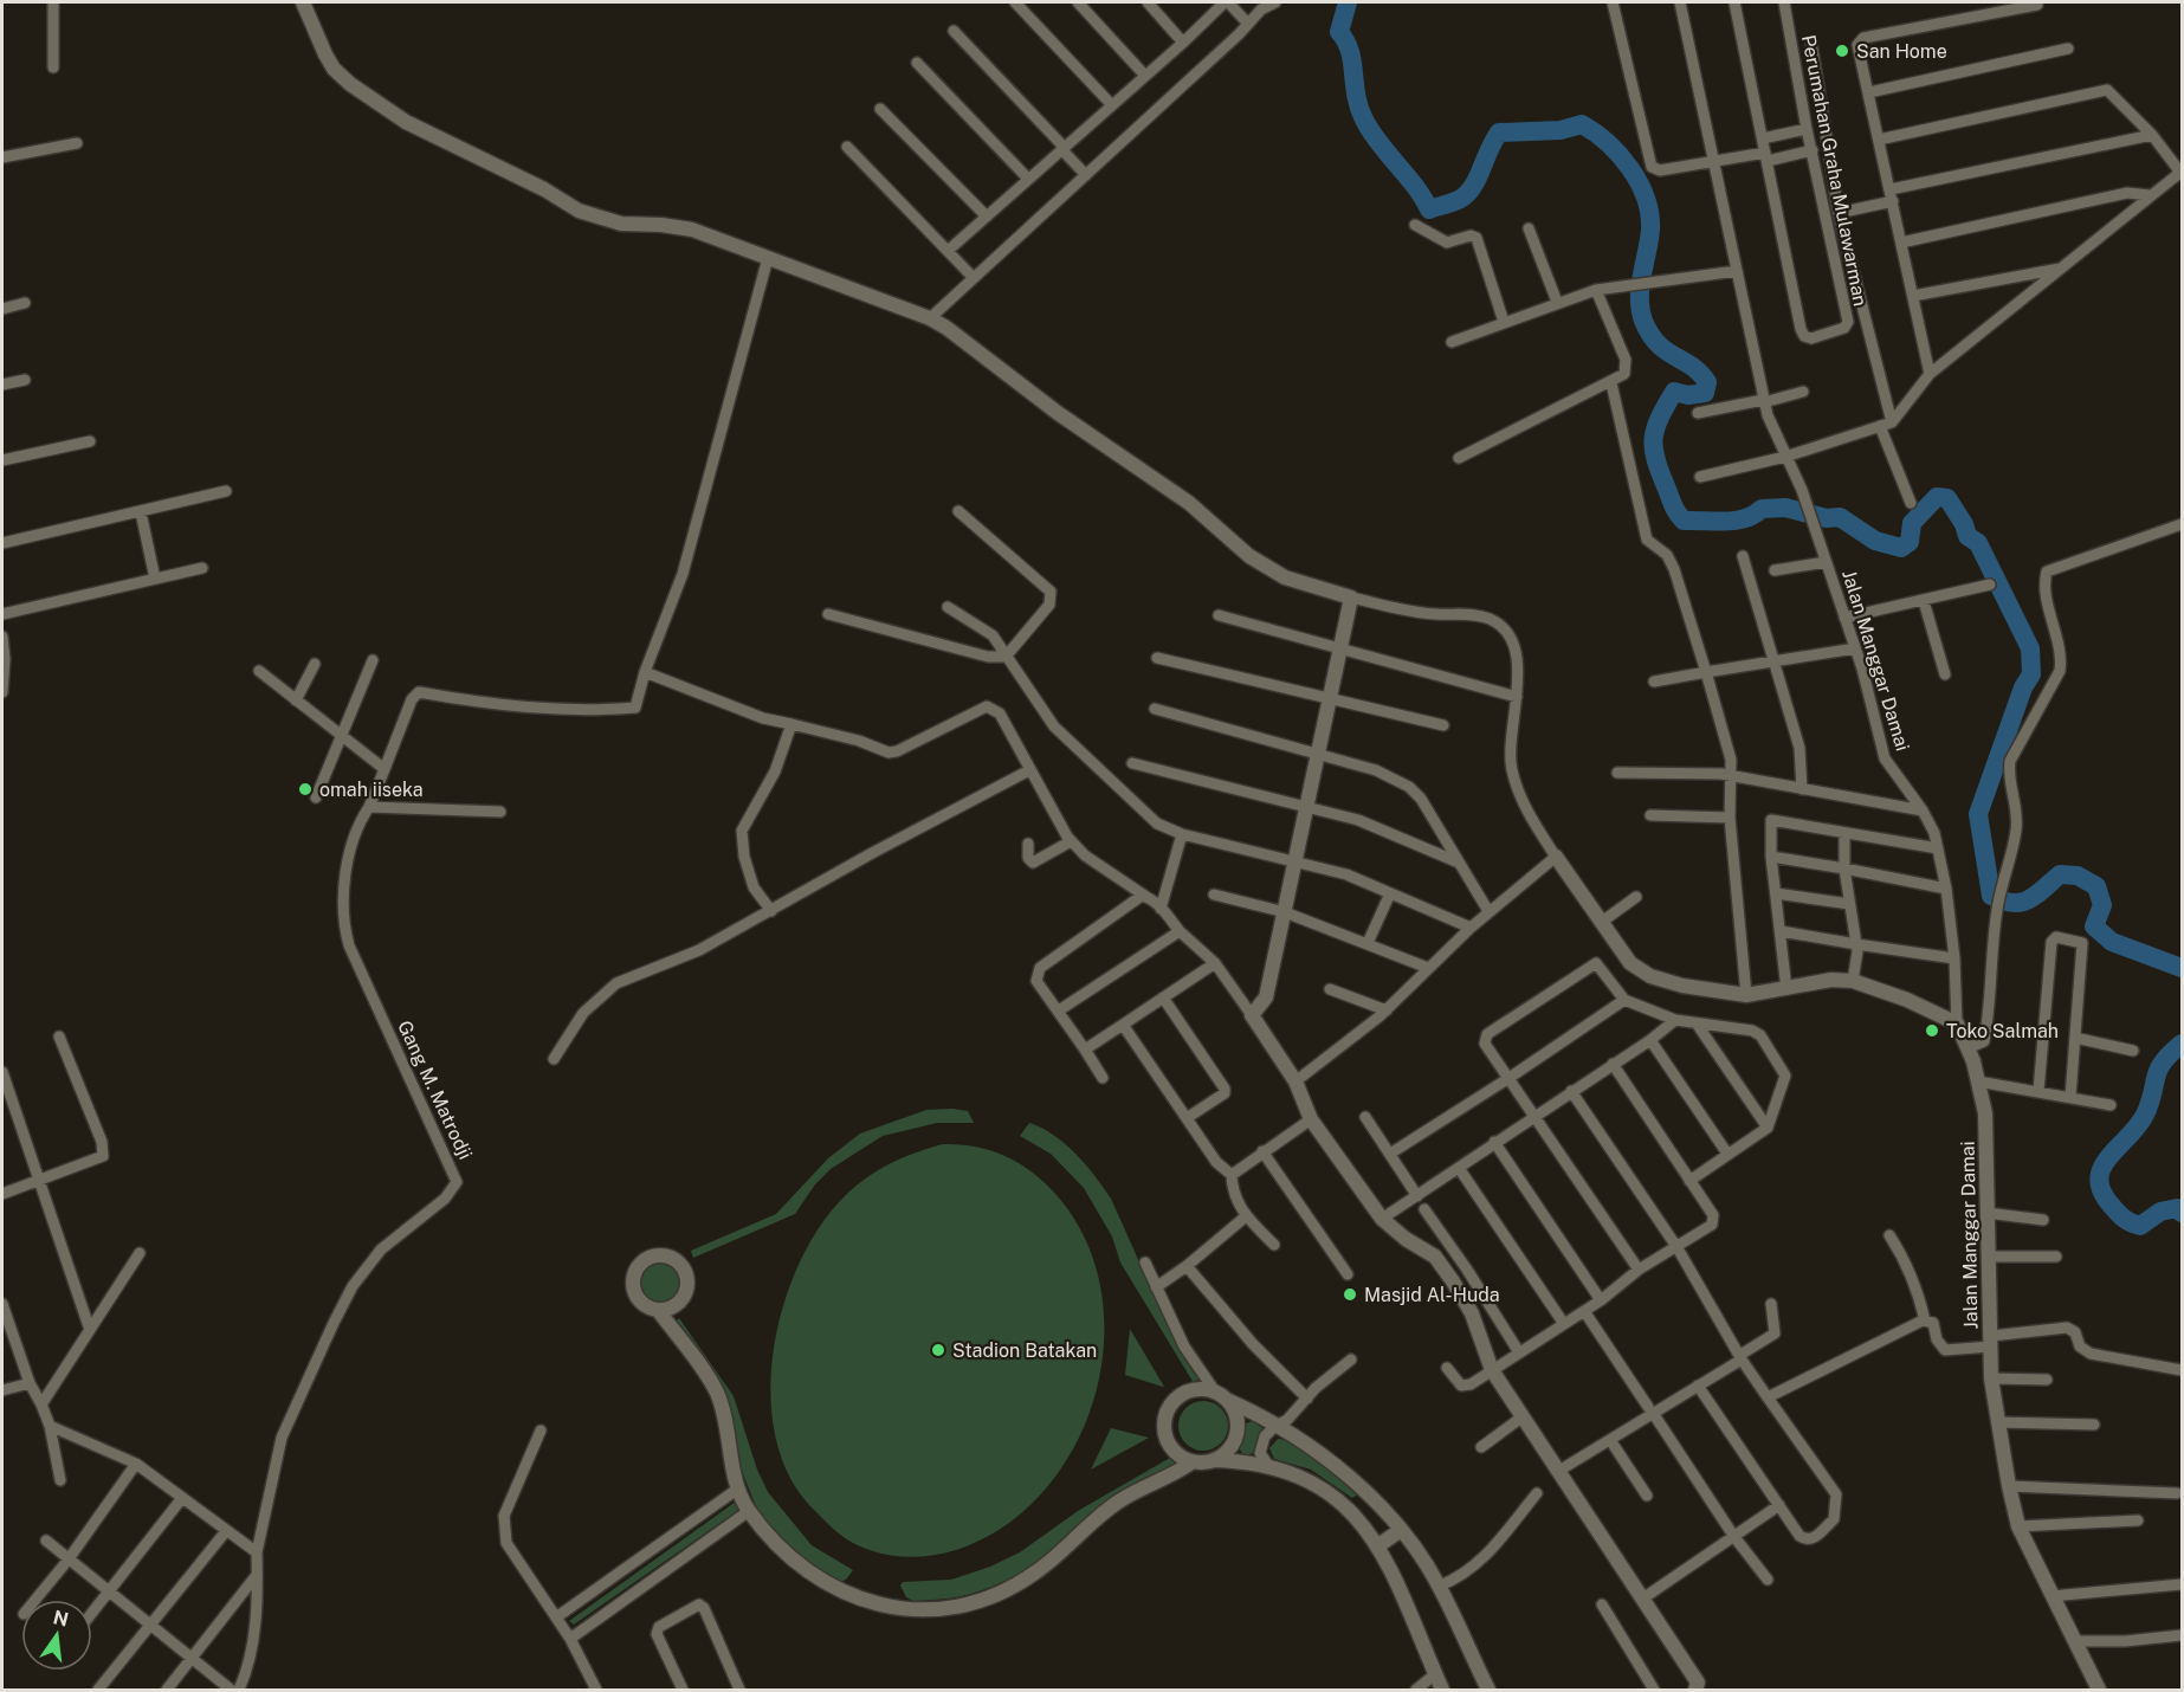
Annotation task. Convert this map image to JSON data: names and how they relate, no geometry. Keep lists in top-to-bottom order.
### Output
{
  "streets": {
    "street": ["Perumahan Graha Mulawarman", "Jalan Manggar Damai", "Gang M. Matrodji"]
  },
  "places": [
    "San Home",
    "omah iiseka",
    "Toko Salmah",
    "Masjid Al-Huda",
    "Stadion Batakan"
  ],
  "north": "top"
}
